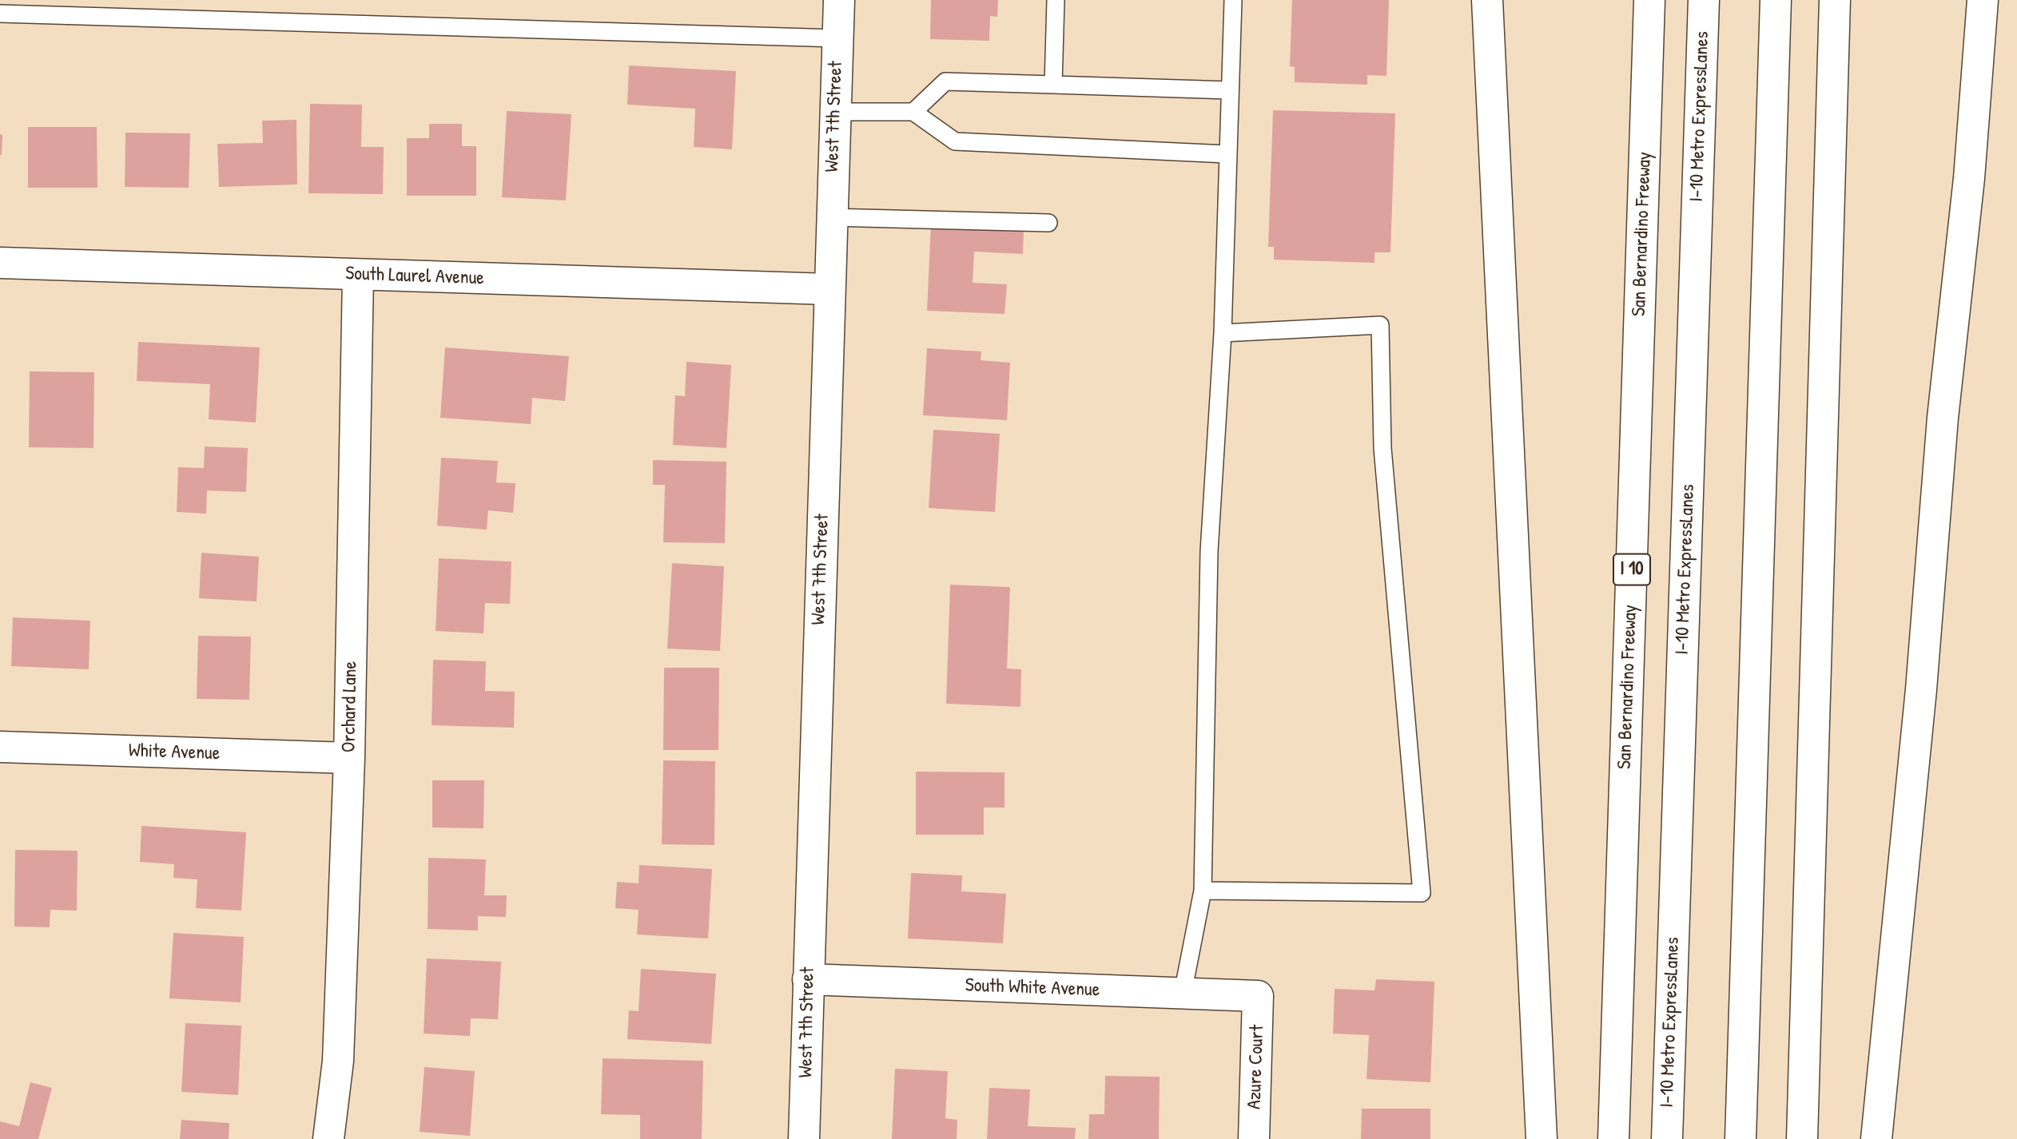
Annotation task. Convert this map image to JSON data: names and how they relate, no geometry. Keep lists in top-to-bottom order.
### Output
{
  "streets": {
    "main road": [
      "West 7th Street",
      "I-10 Metro ExpressLanes",
      "San Bernardino Freeway",
      "South Laurel Avenue",
      "I 10",
      "Orchard Lane",
      "White Avenue",
      "South White Avenue",
      "Azure Court"
    ]
  },
  "crossings": [
    ["West 7th Street", "South Laurel Avenue"],
    ["West 7th Street", "South White Avenue"],
    ["South Laurel Avenue", "Orchard Lane"],
    ["Orchard Lane", "White Avenue"],
    ["South White Avenue", "Azure Court"]
  ]
}
